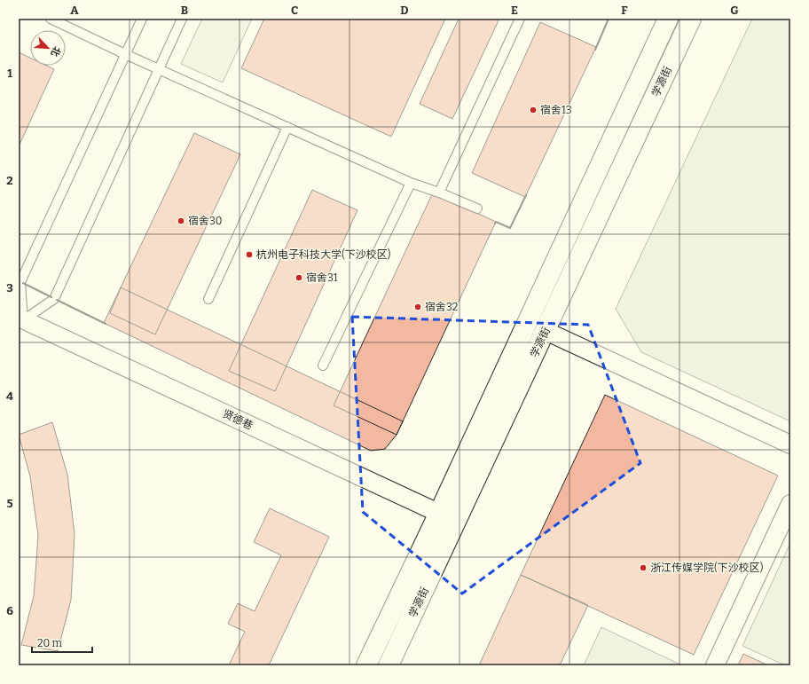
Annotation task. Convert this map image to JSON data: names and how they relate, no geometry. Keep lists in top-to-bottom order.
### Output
{
  "streets": {
    "main road": ["学源街"],
    "street": ["贤德巷"]
  },
  "crossings": [
    ["学源街", "贤德巷"]
  ],
  "places": [
    "宿舍13",
    "宿舍30",
    "杭州电子科技大学(下沙校区)",
    "宿舍31",
    "宿舍32",
    "浙江传媒学院(下沙校区)"
  ],
  "scale_bar": "20 m",
  "north": "bottom right",
  "grid": {
    "columns": [
      "A",
      "B",
      "C",
      "D",
      "E",
      "F",
      "G"
    ],
    "rows": [
      "1",
      "2",
      "3",
      "4",
      "5",
      "6"
    ]
  }
}
